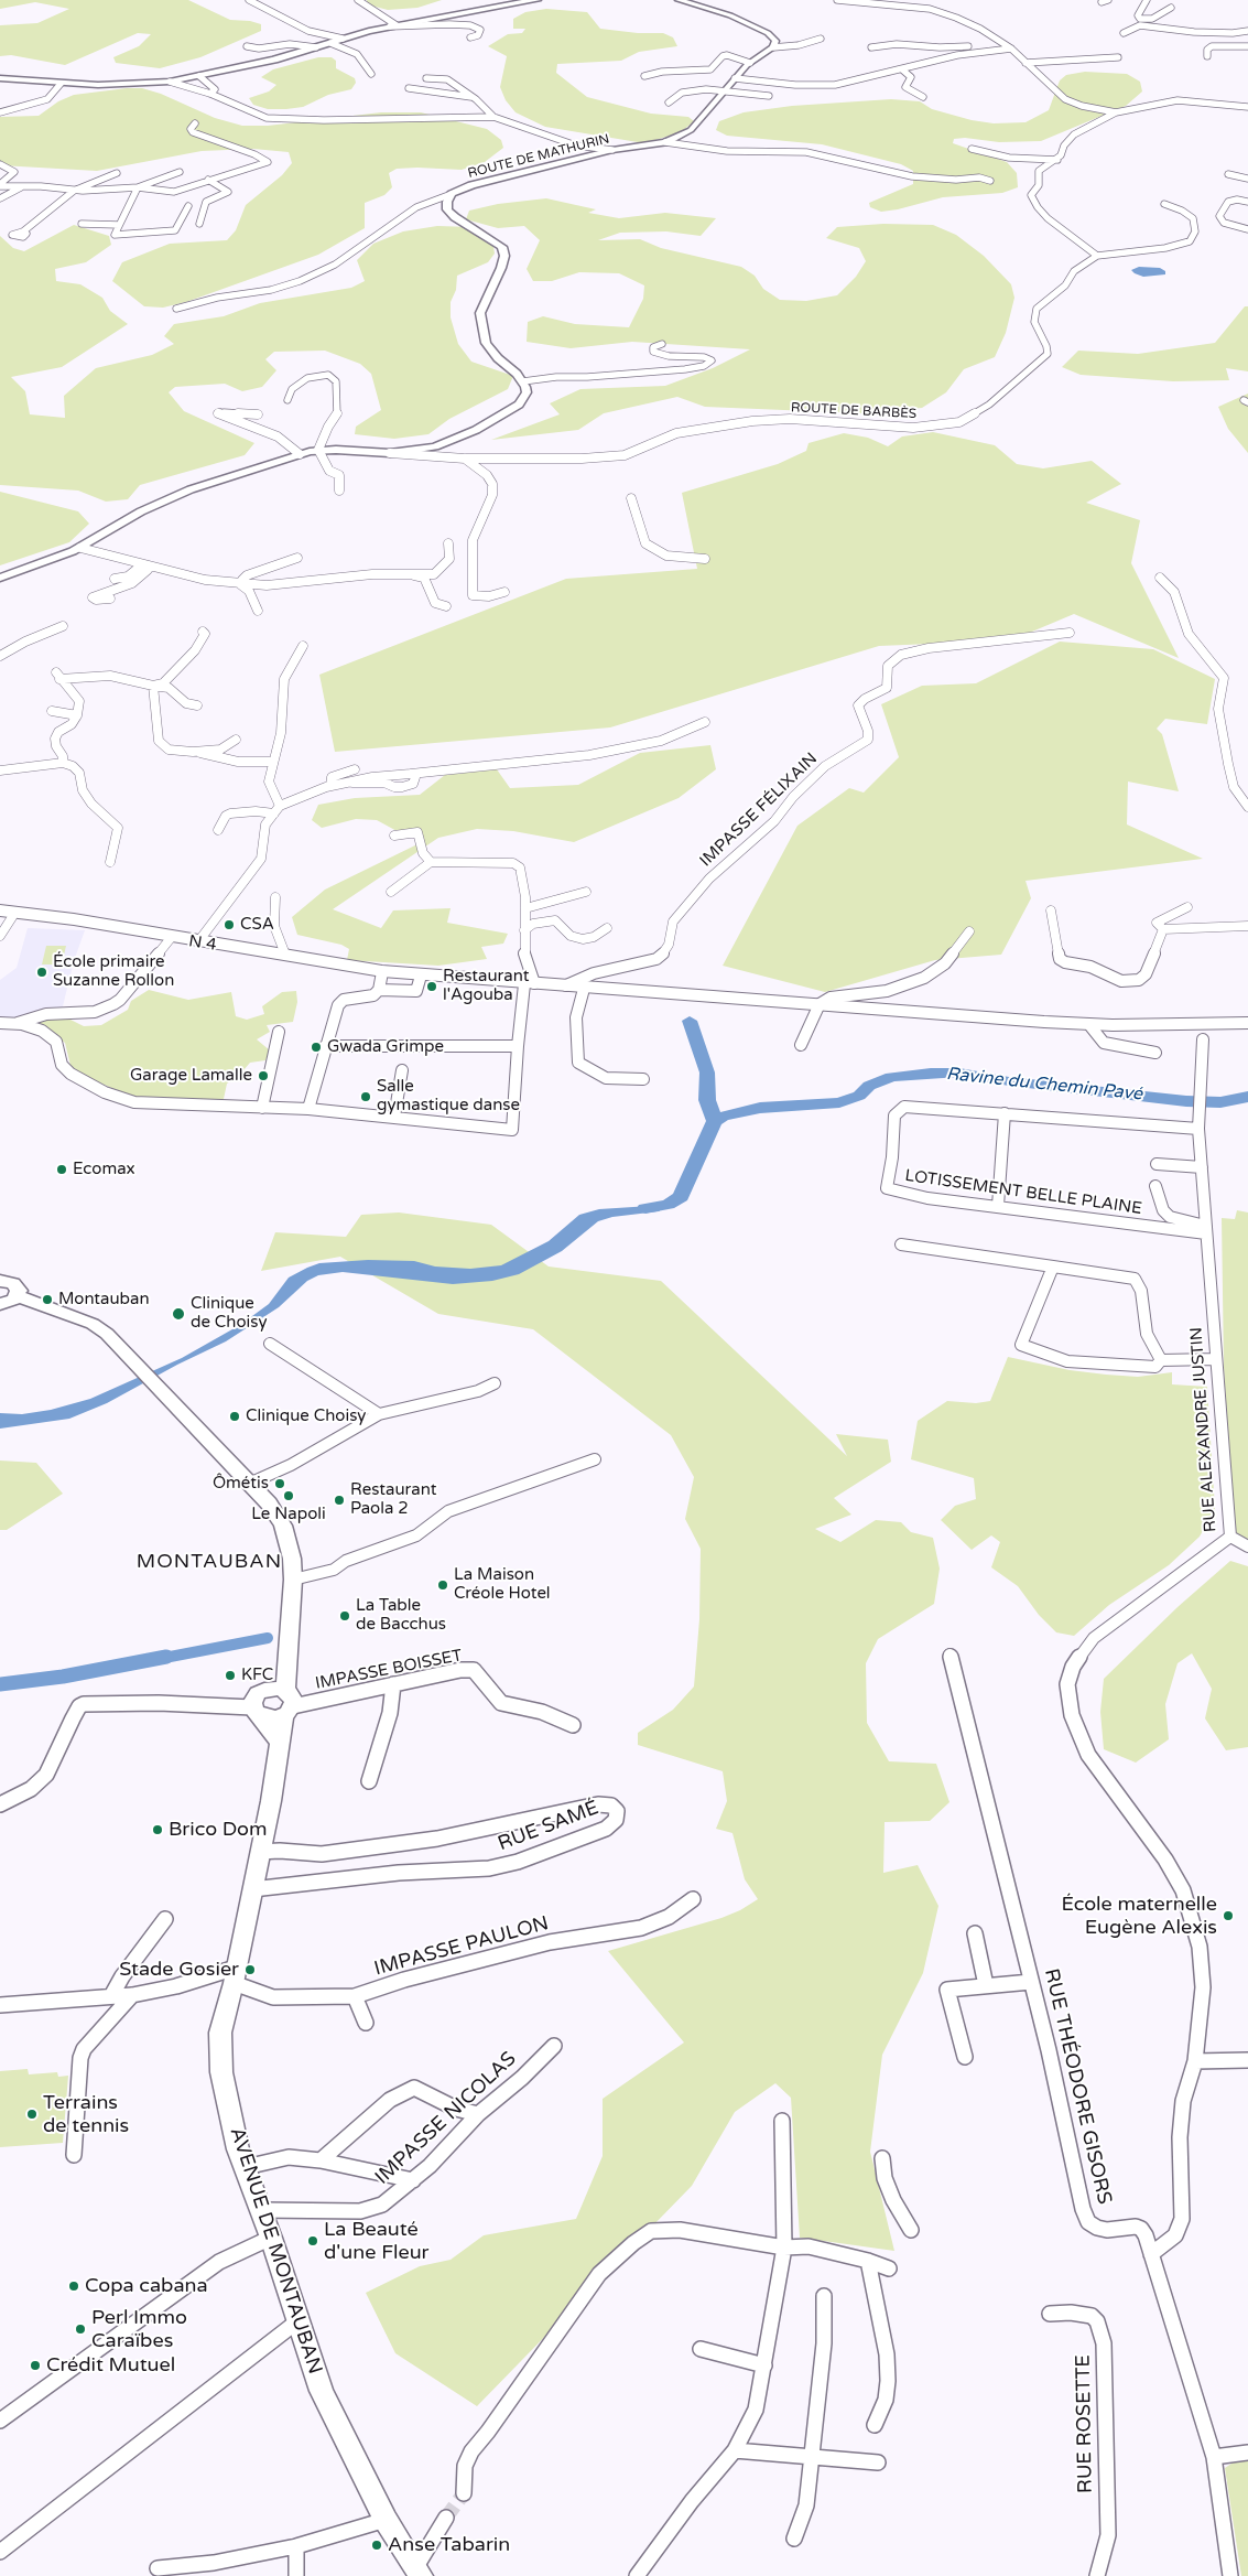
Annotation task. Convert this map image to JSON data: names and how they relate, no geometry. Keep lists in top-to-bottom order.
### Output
{
  "streets": {
    "highway": ["N 4"],
    "main road": ["AVENUE DE MONTAUBAN"],
    "street": [
      "ROUTE DE MATHURIN",
      "ROUTE DE BARBÈS",
      "IMPASSE FÉLIXAIN",
      "LOTISSEMENT BELLE PLAINE",
      "RUE ALEXANDRE JUSTIN",
      "IMPASSE BOISSET",
      "RUE SAMÉ",
      "IMPASSE PAULON",
      "RUE THÉODORE GISORS",
      "IMPASSE NICOLAS",
      "RUE ROSETTE"
    ]
  },
  "crossings": [
    ["IMPASSE FÉLIXAIN", "N 4"],
    ["LOTISSEMENT BELLE PLAINE", "RUE ALEXANDRE JUSTIN"],
    ["RUE ALEXANDRE JUSTIN", "RUE THÉODORE GISORS"],
    ["IMPASSE BOISSET", "AVENUE DE MONTAUBAN"],
    ["RUE SAMÉ", "AVENUE DE MONTAUBAN"],
    ["IMPASSE PAULON", "AVENUE DE MONTAUBAN"],
    ["IMPASSE NICOLAS", "AVENUE DE MONTAUBAN"]
  ],
  "districts": ["MONTAUBAN"],
  "water": ["Ravine du Chemin Pavé"],
  "places": [
    "CSA",
    "École primaire Suzanne Rollon",
    "Restaurant l'Agouba",
    "Gwada Grimpe",
    "Garage Lamalle",
    "Salle gymastique danse",
    "Ecomax",
    "Montauban",
    "Clinique de Choisy",
    "Clinique Choisy",
    "Ômétis",
    "Le Napoli",
    "Restaurant Paola 2",
    "La Maison Créole Hotel",
    "La Table de Bacchus",
    "KFC",
    "Brico Dom",
    "École maternelle Eugène Alexis",
    "Stade Gosier",
    "Terrains de tennis",
    "La Beauté d'une Fleur",
    "Copa cabana",
    "Perl Immo Caraïbes",
    "Crédit Mutuel",
    "Anse Tabarin"
  ]
}
